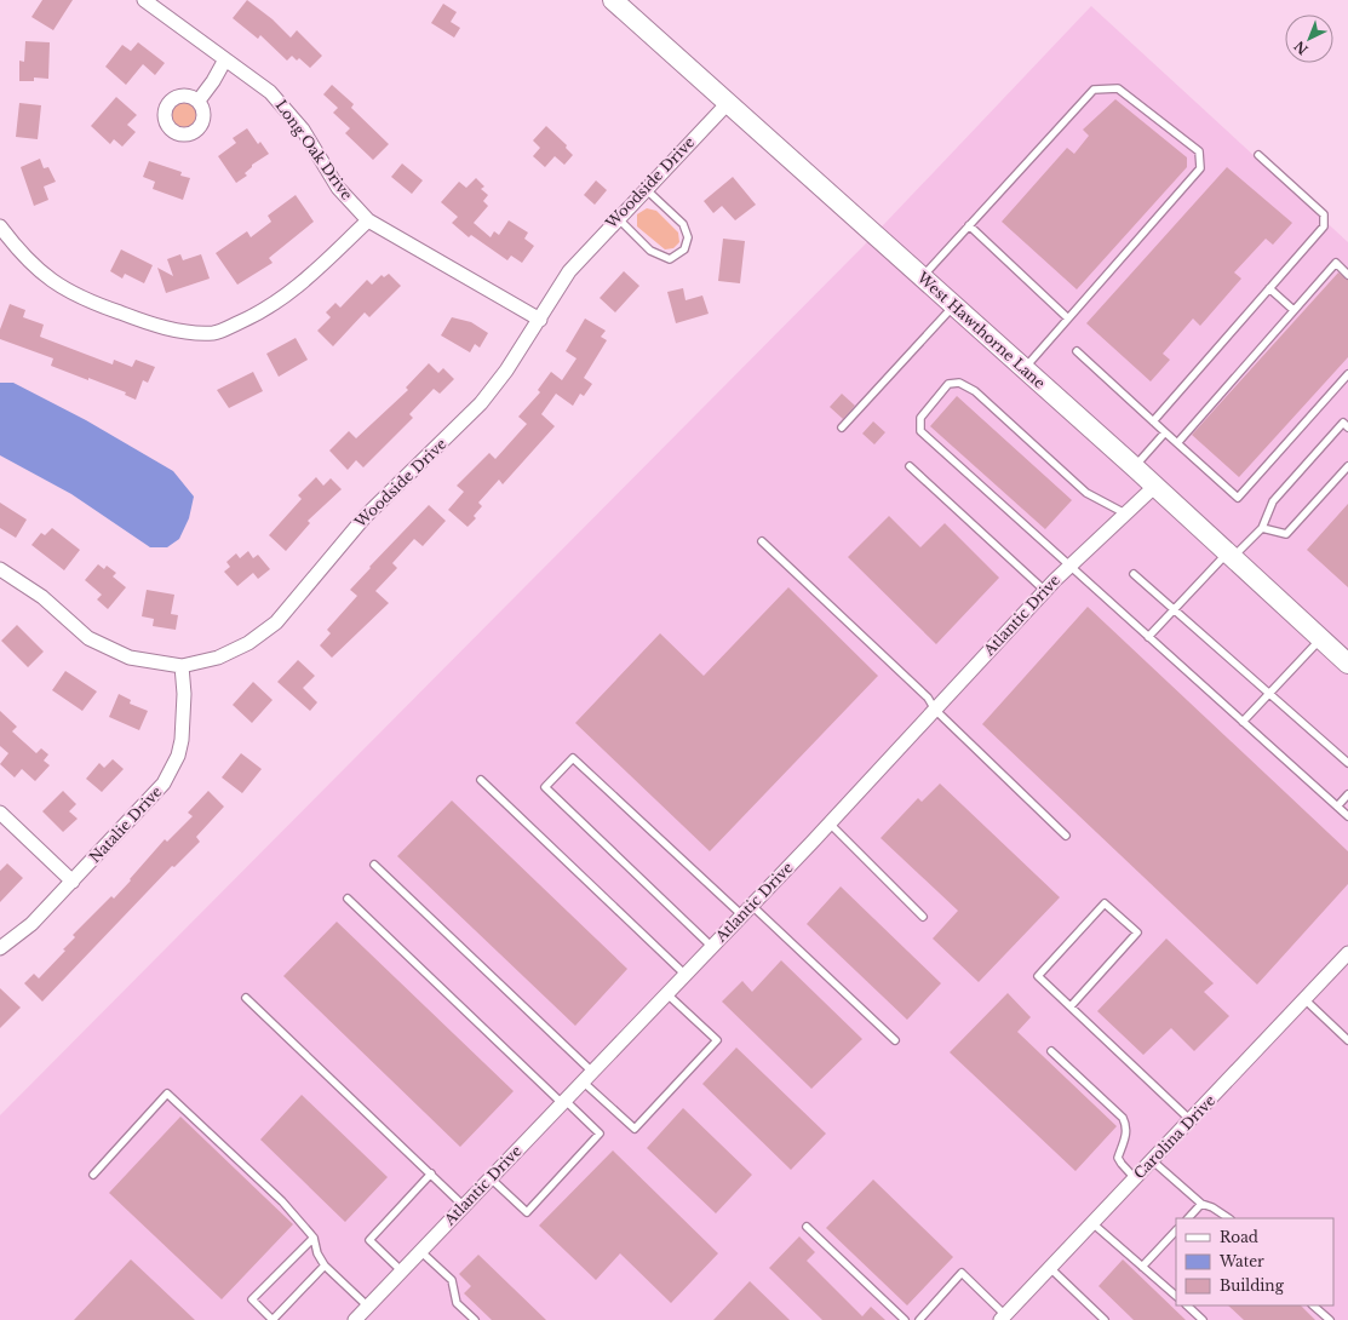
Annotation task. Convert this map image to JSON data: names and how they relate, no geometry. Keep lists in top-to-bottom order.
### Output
{
  "streets": {
    "street": [
      "Long Oak Drive",
      "Woodside Drive",
      "West Hawthorne Lane",
      "Atlantic Drive",
      "Natalie Drive",
      "Carolina Drive"
    ]
  },
  "crossings": [
    ["Long Oak Drive", "Woodside Drive"],
    ["Woodside Drive", "West Hawthorne Lane"],
    ["Woodside Drive", "Natalie Drive"],
    ["West Hawthorne Lane", "Atlantic Drive"]
  ],
  "legend": ["Road", "Water", "Building"],
  "north": "bottom left"
}
